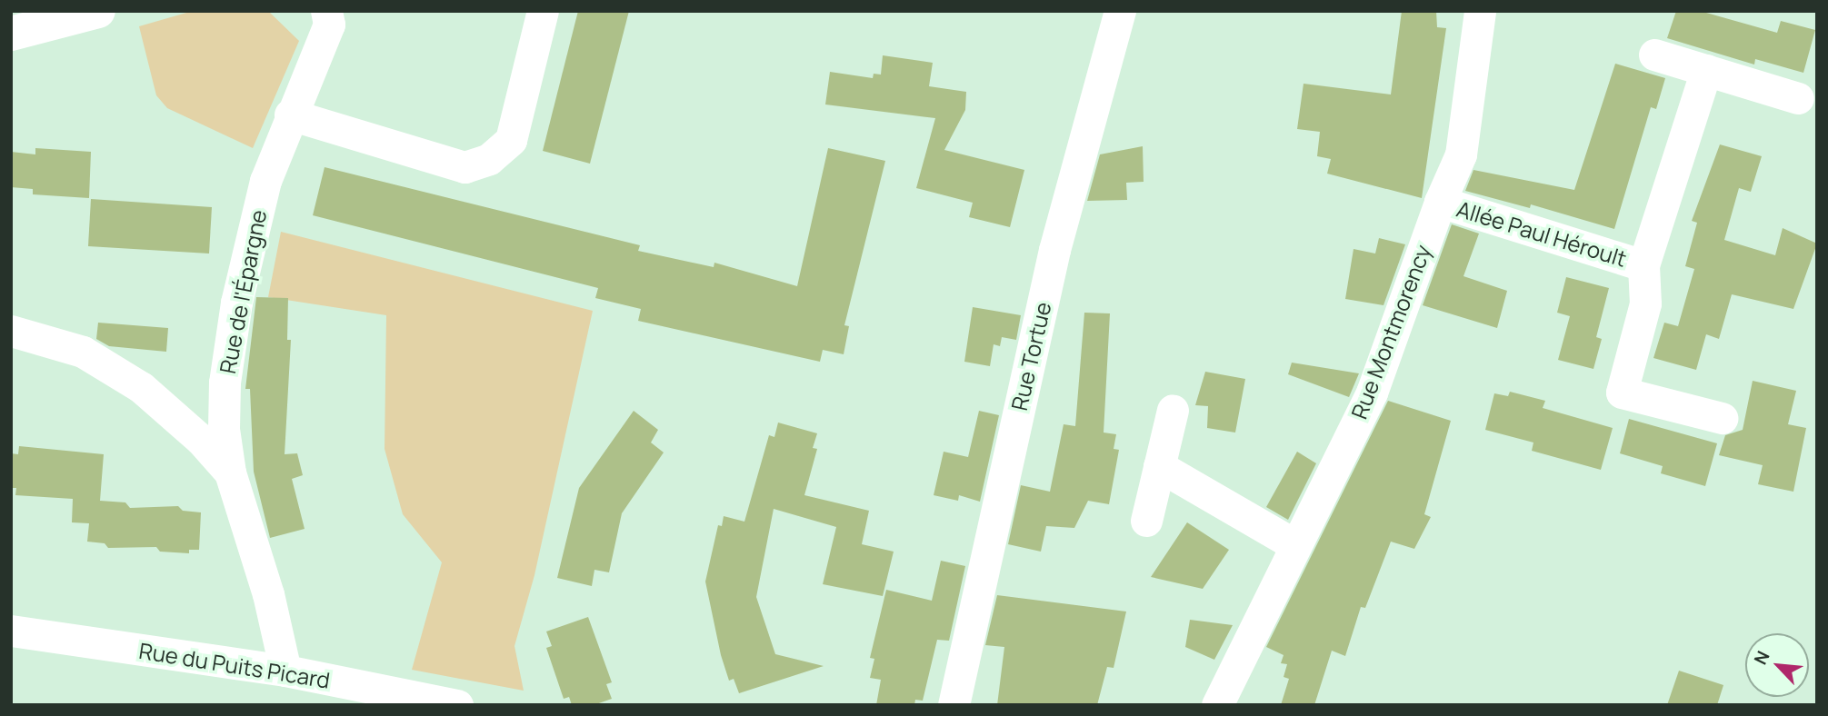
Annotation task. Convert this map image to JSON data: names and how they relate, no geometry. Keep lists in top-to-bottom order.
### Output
{
  "streets": {
    "street": [
      "Allée Paul Héroult",
      "Rue de l'Épargne",
      "Rue Montmorency",
      "Rue Tortue",
      "Rue du Puits Picard"
    ]
  },
  "crossings": [
    ["Allée Paul Héroult", "Rue Montmorency"],
    ["Rue de l'Épargne", "Rue du Puits Picard"]
  ],
  "north": "top left"
}
